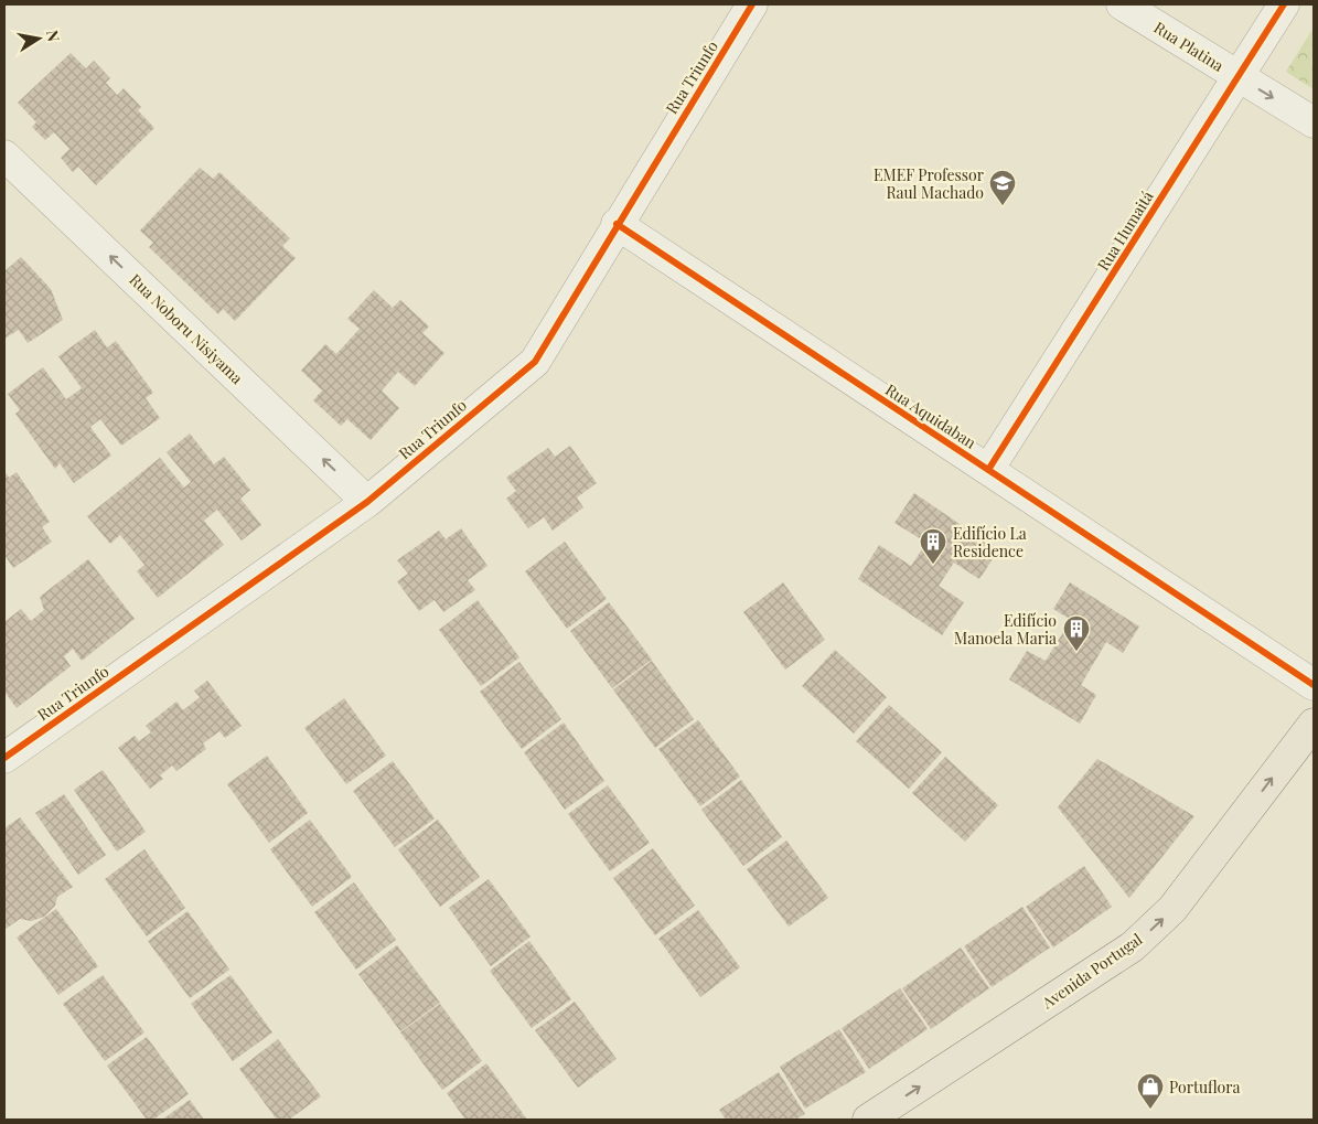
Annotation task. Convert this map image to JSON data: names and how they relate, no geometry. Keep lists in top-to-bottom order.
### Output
{
  "streets": {
    "main road": ["Avenida Portugal"],
    "street": [
      "Rua Platina",
      "Rua Triunfo",
      "Rua Humaitá",
      "Rua Noboru Nisiyama",
      "Rua Aquidaban"
    ]
  },
  "crossings": [
    ["Rua Platina", "Rua Humaitá"],
    ["Rua Triunfo", "Rua Noboru Nisiyama"],
    ["Rua Triunfo", "Rua Aquidaban"],
    ["Rua Humaitá", "Rua Aquidaban"]
  ],
  "one_way": ["Rua Platina", "Rua Noboru Nisiyama", "Avenida Portugal"],
  "places": {
    "school or university": ["EMEF Professor Raul Machado"],
    "building": ["Edifício La Residence", "Edifício Manoela Maria"],
    "shop": ["Portuflora"]
  },
  "north": "right"
}
